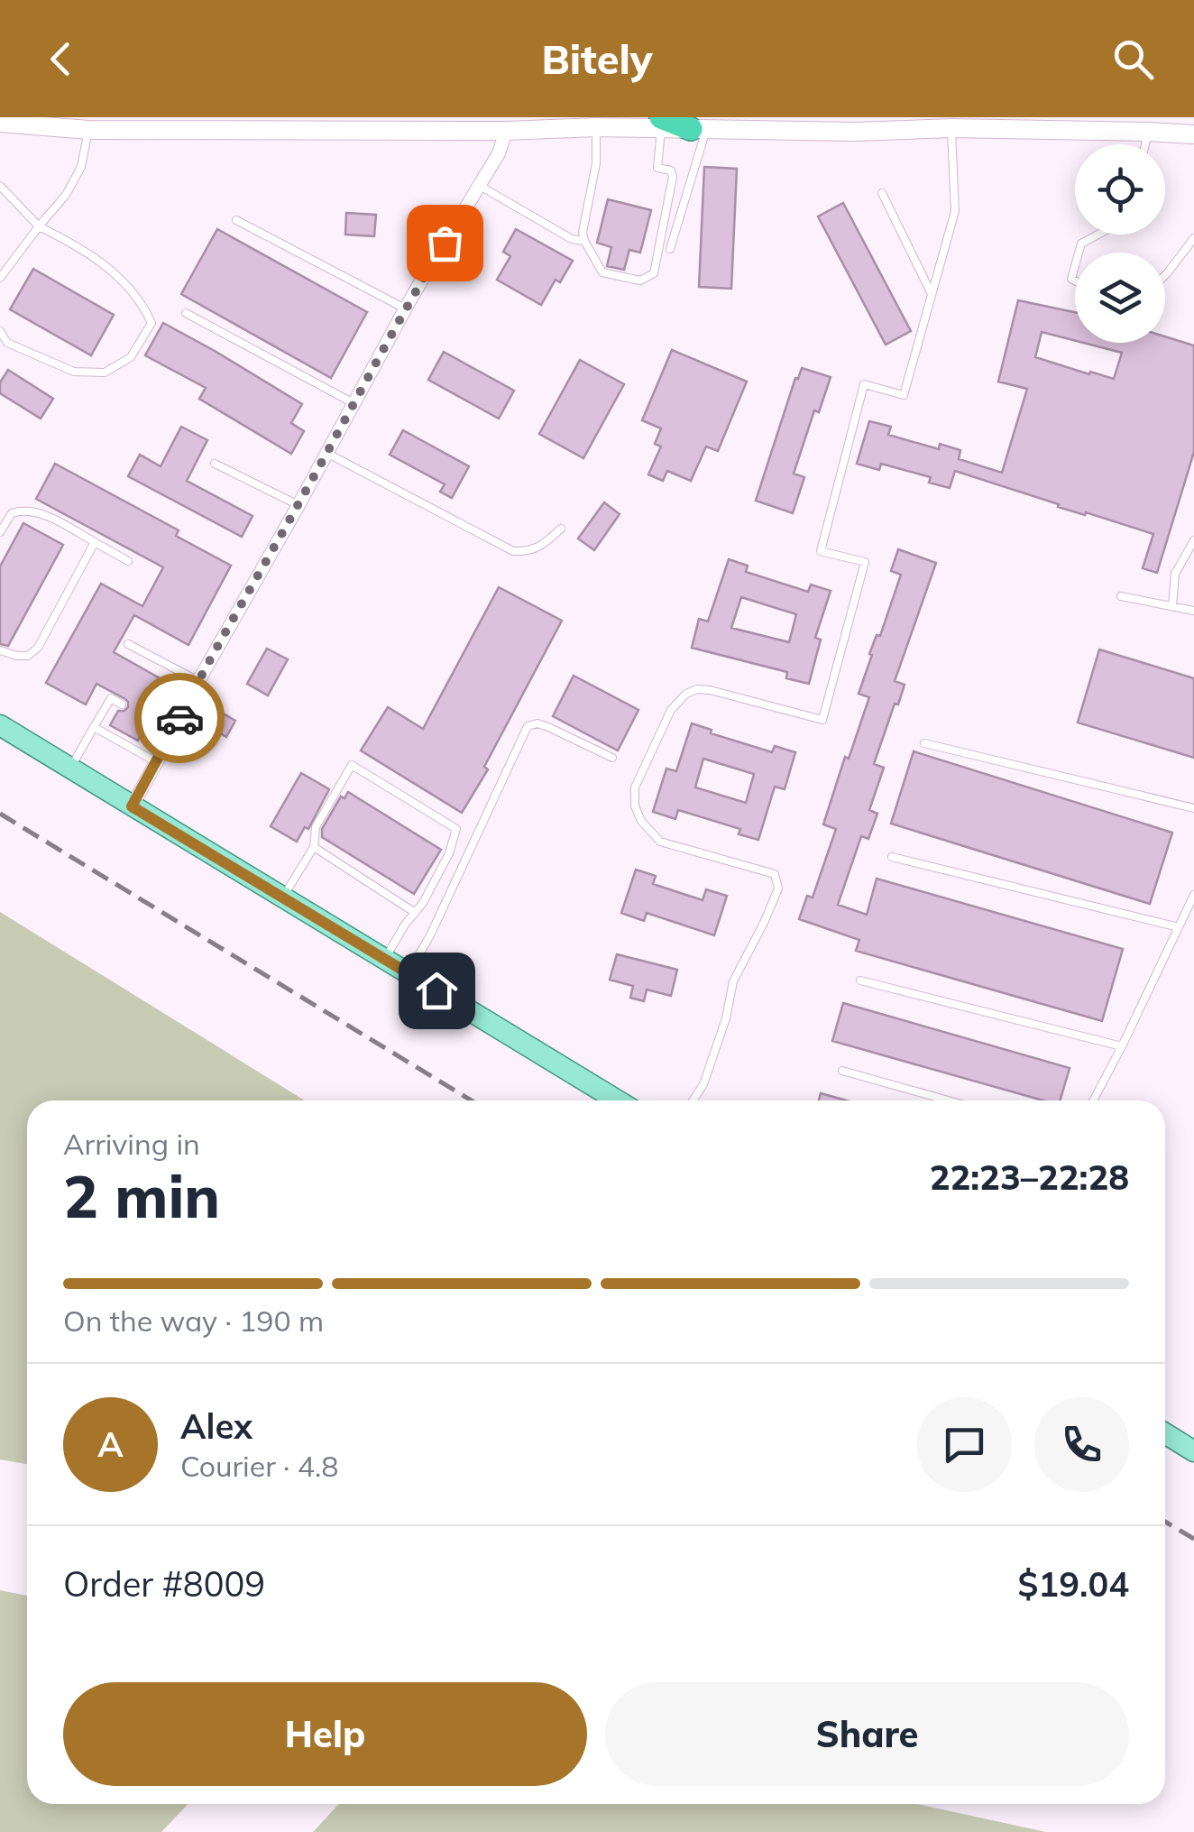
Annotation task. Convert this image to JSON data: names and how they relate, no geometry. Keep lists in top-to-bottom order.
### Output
{
  "page": {
    "header": "Bitely",
    "heading": ["2 min", "Arriving in", "22:23–22:28"],
    "panel": [
      "Alex",
      "Courier · 4.8",
      "Order #8009",
      "$19.04"
    ],
    "bar": "On the way · 190 m",
    "round": "A",
    "buttons": ["Help", "Share"]
  }
}
